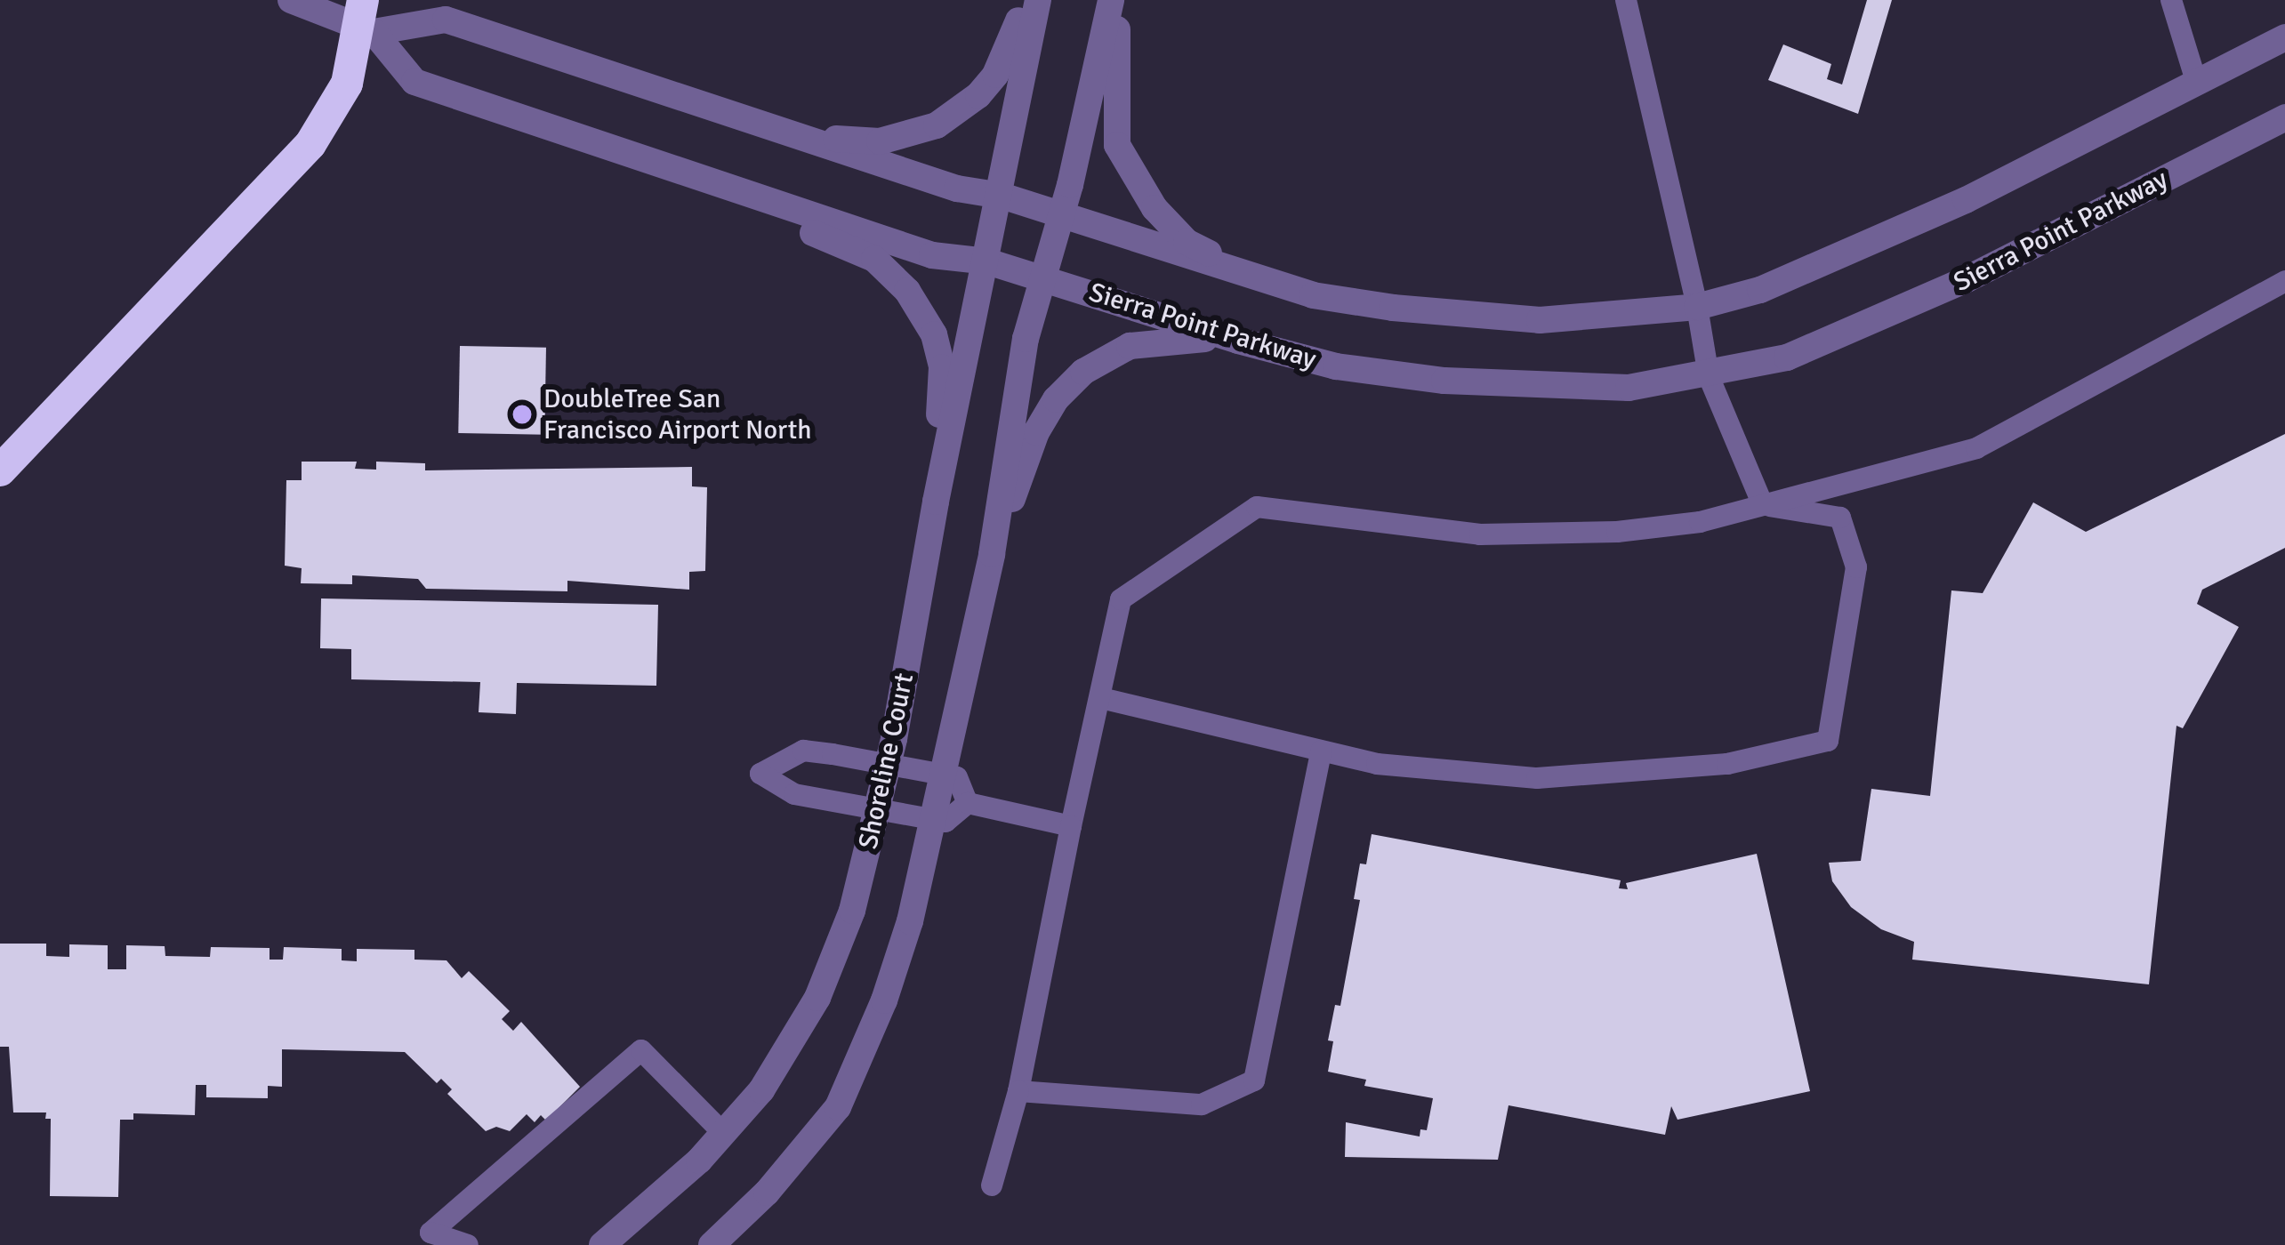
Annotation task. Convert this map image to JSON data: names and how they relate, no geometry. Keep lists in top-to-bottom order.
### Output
{
  "streets": {
    "street": ["Sierra Point Parkway", "Shoreline Court"]
  },
  "crossings": [
    ["Sierra Point Parkway", "Shoreline Court"]
  ],
  "places": ["DoubleTree San Francisco Airport North"]
}
